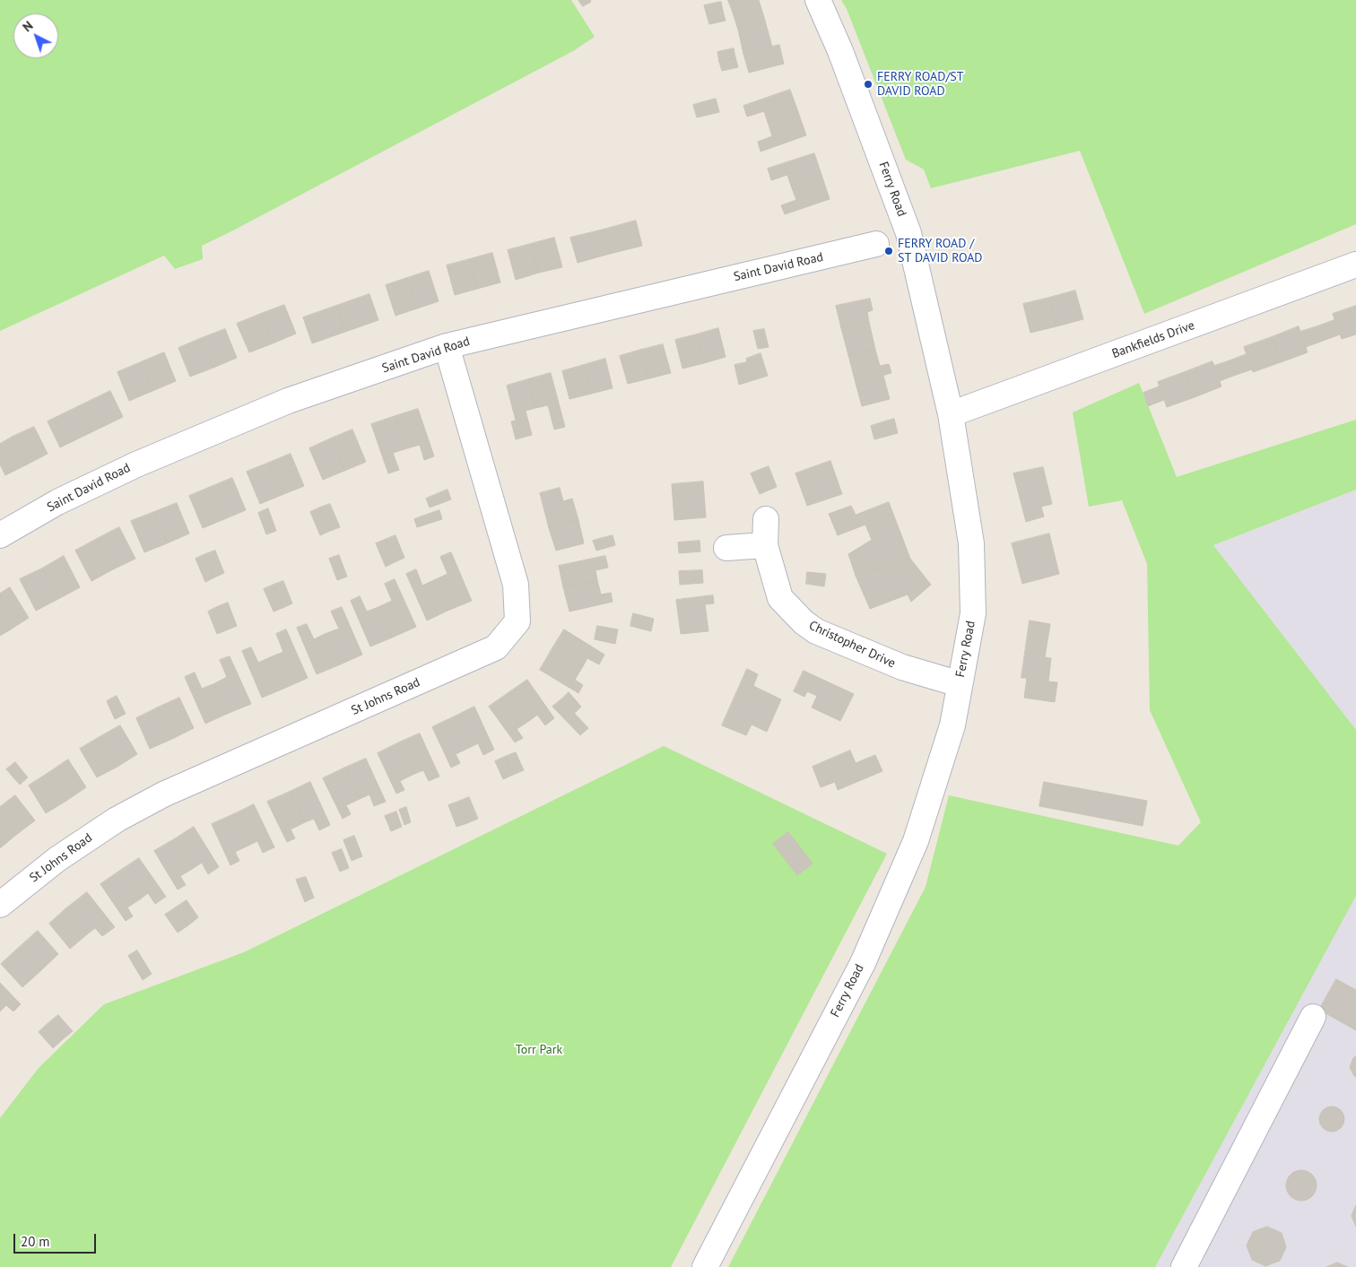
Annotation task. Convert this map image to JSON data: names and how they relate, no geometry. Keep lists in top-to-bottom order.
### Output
{
  "streets": {
    "street": [
      "Ferry Road",
      "Saint David Road",
      "Bankfields Drive",
      "Christopher Drive",
      "St Johns Road"
    ]
  },
  "crossings": [
    ["Ferry Road", "Bankfields Drive"],
    ["Ferry Road", "Christopher Drive"],
    ["Saint David Road", "St Johns Road"]
  ],
  "parks": ["Torr Park"],
  "places": ["FERRY ROAD/ST DAVID ROAD", "FERRY ROAD / ST DAVID ROAD"],
  "scale_bar": "20 m",
  "north": "top left"
}
